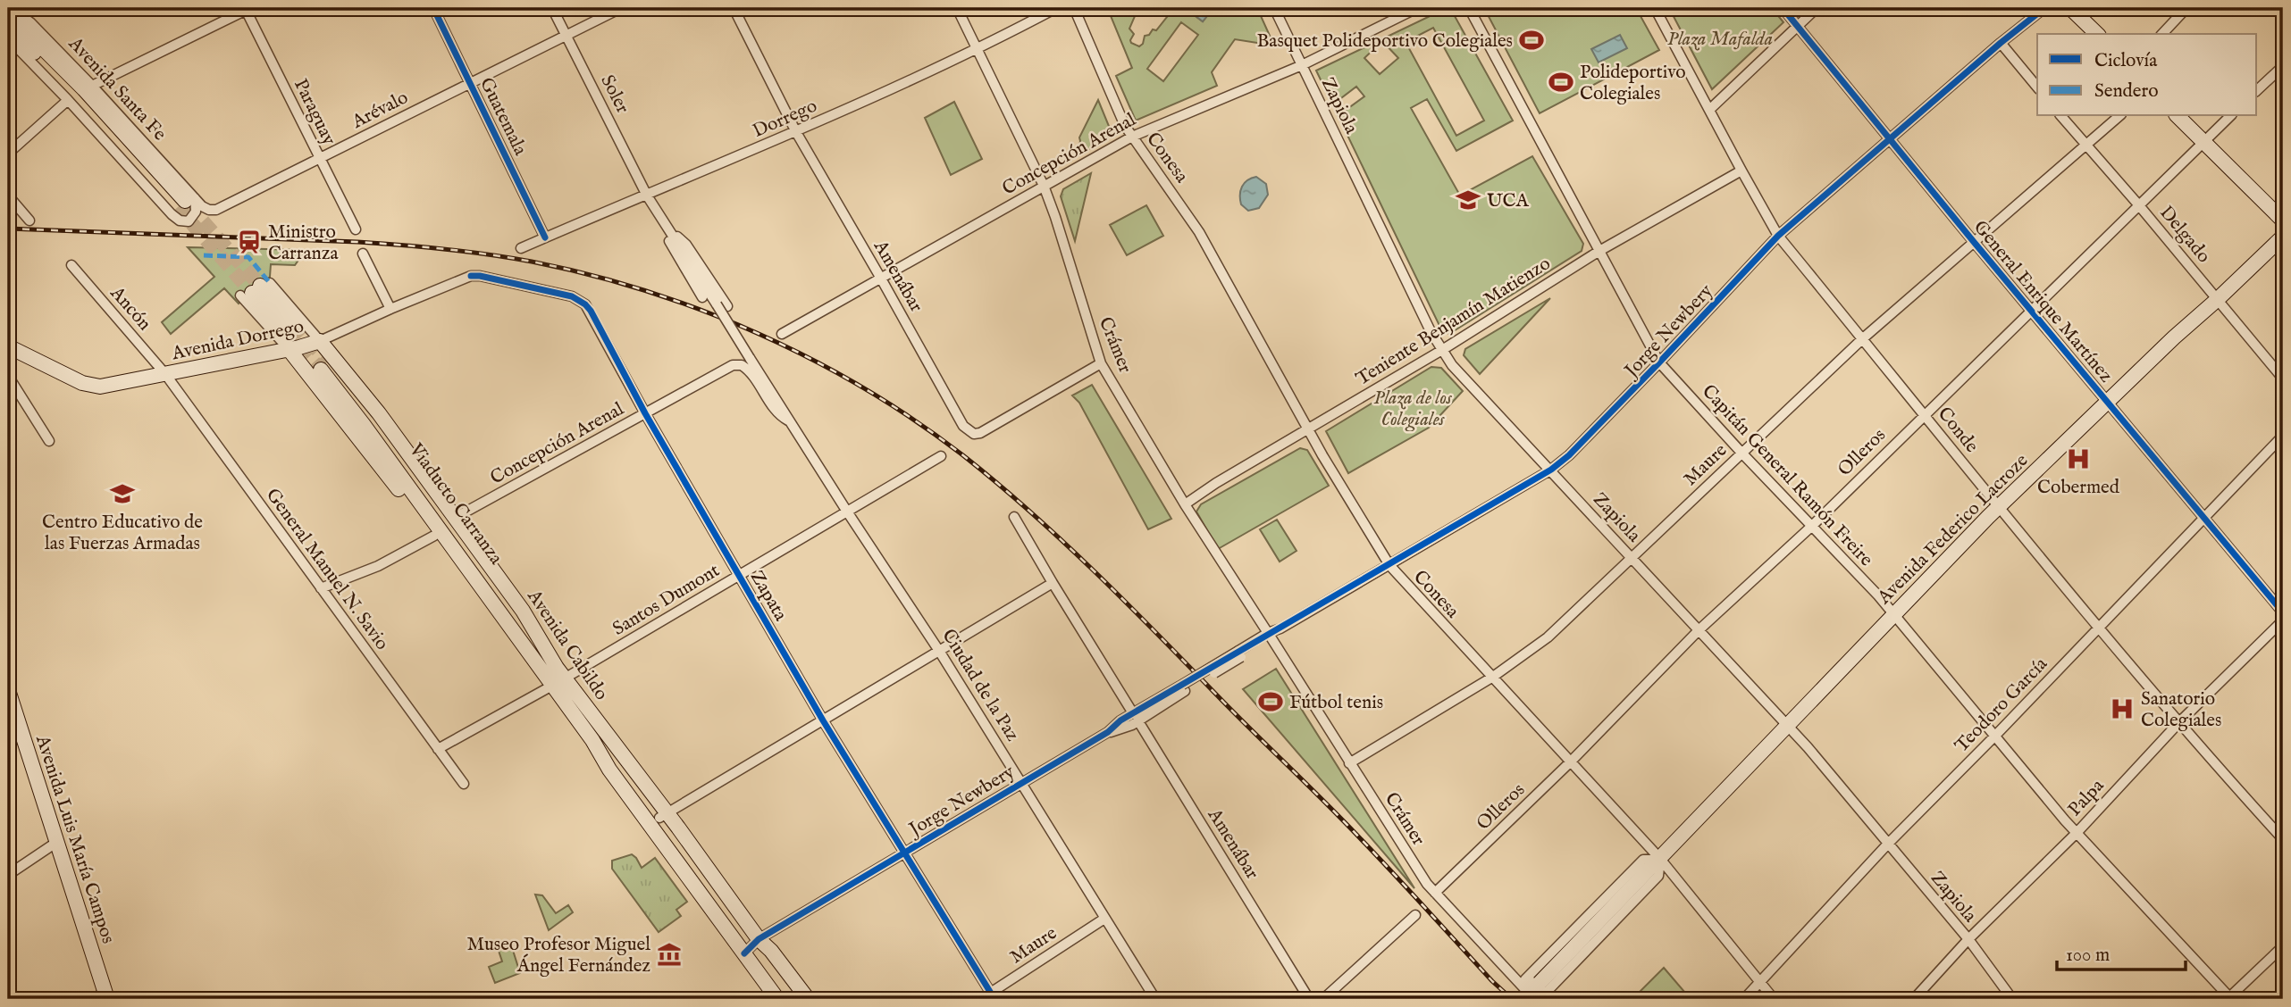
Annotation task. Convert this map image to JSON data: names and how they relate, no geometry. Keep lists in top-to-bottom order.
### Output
{
  "streets": {
    "main road": [
      "Avenida Dorrego",
      "Viaducto Carranza",
      "Avenida Federico Lacroze",
      "Avenida Cabildo",
      "Avenida Luis María Campos"
    ],
    "street": [
      "Avenida Santa Fe",
      "Soler",
      "Zapiola",
      "Arévalo",
      "Paraguay",
      "Guatemala",
      "Dorrego",
      "Concepción Arenal",
      "Conesa",
      "Delgado",
      "Amenábar",
      "General Enrique Martínez",
      "Ancón",
      "Teniente Benjamín Matienzo",
      "Jorge Newbery",
      "Crámer",
      "Conde",
      "Olleros",
      "Maure",
      "Capitán General Ramón Freire",
      "General Manuel N. Savio",
      "Zapata",
      "Santos Dumont",
      "Ciudad de la Paz",
      "Teodoro García",
      "Palpa"
    ]
  },
  "crossings": [
    ["Avenida Santa Fe", "Arévalo"],
    ["Soler", "Arévalo"],
    ["Soler", "Dorrego"],
    ["Soler", "Ciudad de la Paz"],
    ["Zapiola", "Concepción Arenal"],
    ["Zapiola", "Teniente Benjamín Matienzo"],
    ["Zapiola", "Jorge Newbery"],
    ["Zapiola", "Olleros"],
    ["Zapiola", "Maure"],
    ["Zapiola", "Avenida Federico Lacroze"],
    ["Zapiola", "Teodoro García"],
    ["Zapiola", "Palpa"],
    ["Arévalo", "Paraguay"],
    ["Arévalo", "Guatemala"],
    ["Guatemala", "Dorrego"],
    ["Dorrego", "Amenábar"],
    ["Dorrego", "Crámer"],
    ["Dorrego", "Ciudad de la Paz"],
    ["Concepción Arenal", "Conesa"],
    ["Concepción Arenal", "Amenábar"],
    ["Concepción Arenal", "Crámer"],
    ["Concepción Arenal", "Zapata"],
    ["Concepción Arenal", "Avenida Cabildo"],
    ["Concepción Arenal", "Ciudad de la Paz"],
    ["Conesa", "Teniente Benjamín Matienzo"],
    ["Conesa", "Jorge Newbery"],
    ["Conesa", "Olleros"],
    ["Conesa", "Maure"],
    ["Conesa", "Avenida Federico Lacroze"],
    ["Conesa", "Teodoro García"],
    ["Delgado", "Olleros"],
    ["Delgado", "Maure"],
    ["Delgado", "Avenida Federico Lacroze"],
    ["Amenábar", "Jorge Newbery"],
    ["Amenábar", "Crámer"],
    ["General Enrique Martínez", "Jorge Newbery"],
    ["General Enrique Martínez", "Olleros"],
    ["General Enrique Martínez", "Maure"],
    ["General Enrique Martínez", "Avenida Federico Lacroze"],
    ["General Enrique Martínez", "Teodoro García"],
    ["Ancón", "Avenida Dorrego"],
    ["Ancón", "General Manuel N. Savio"],
    ["Teniente Benjamín Matienzo", "Crámer"],
    ["Teniente Benjamín Matienzo", "Conde"],
    ["Teniente Benjamín Matienzo", "Capitán General Ramón Freire"],
    ["Jorge Newbery", "Crámer"],
    ["Jorge Newbery", "Conde"],
    ["Jorge Newbery", "Capitán General Ramón Freire"],
    ["Jorge Newbery", "Zapata"],
    ["Jorge Newbery", "Avenida Cabildo"],
    ["Jorge Newbery", "Ciudad de la Paz"],
    ["Avenida Dorrego", "General Manuel N. Savio"],
    ["Avenida Dorrego", "Zapata"],
    ["Avenida Dorrego", "Avenida Cabildo"],
    ["Crámer", "Olleros"],
    ["Crámer", "Maure"],
    ["Crámer", "Avenida Federico Lacroze"],
    ["Conde", "Olleros"],
    ["Conde", "Maure"],
    ["Conde", "Avenida Federico Lacroze"],
    ["Conde", "Teodoro García"],
    ["Conde", "Palpa"],
    ["Olleros", "Capitán General Ramón Freire"],
    ["Maure", "Capitán General Ramón Freire"],
    ["Maure", "Zapata"],
    ["Maure", "Ciudad de la Paz"],
    ["Capitán General Ramón Freire", "Avenida Federico Lacroze"],
    ["Capitán General Ramón Freire", "Teodoro García"],
    ["Capitán General Ramón Freire", "Palpa"],
    ["Viaducto Carranza", "Santos Dumont"],
    ["Viaducto Carranza", "Avenida Cabildo"],
    ["General Manuel N. Savio", "Santos Dumont"],
    ["Zapata", "Santos Dumont"],
    ["Santos Dumont", "Avenida Cabildo"],
    ["Santos Dumont", "Ciudad de la Paz"]
  ],
  "parks": ["Plaza Mafalda", "Plaza de los Colegiales"],
  "places": {
    "sports": ["Basquet Polideportivo Colegiales", "Polideportivo Colegiales", "Fútbol tenis"],
    "school or university": ["UCA", "Centro Educativo de las Fuerzas Armadas"],
    "station": ["Ministro Carranza"],
    "hospital": ["Cobermed", "Sanatorio Colegiales"],
    "museum": ["Museo Profesor Miguel Ángel Fernández"]
  },
  "legend": ["Ciclovía", "Sendero"],
  "scale_bar": "100 m"
}
